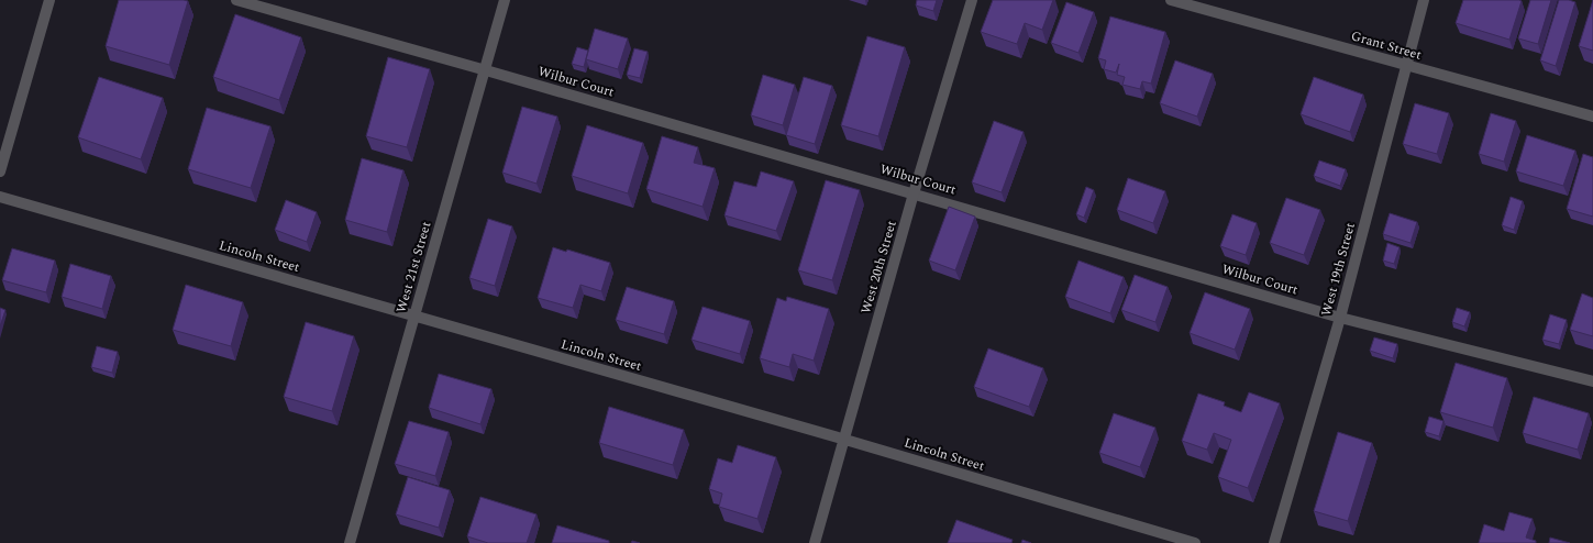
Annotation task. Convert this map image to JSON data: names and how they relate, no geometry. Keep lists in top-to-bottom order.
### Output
{
  "streets": {
    "street": [
      "Grant Street",
      "Wilbur Court",
      "Lincoln Street",
      "West 21st Street",
      "West 20th Street",
      "West 19th Street"
    ]
  },
  "crossings": [
    ["Grant Street", "West 19th Street"],
    ["Wilbur Court", "West 21st Street"],
    ["Wilbur Court", "West 20th Street"],
    ["Wilbur Court", "West 19th Street"],
    ["Lincoln Street", "West 21st Street"],
    ["Lincoln Street", "West 20th Street"]
  ]
}
